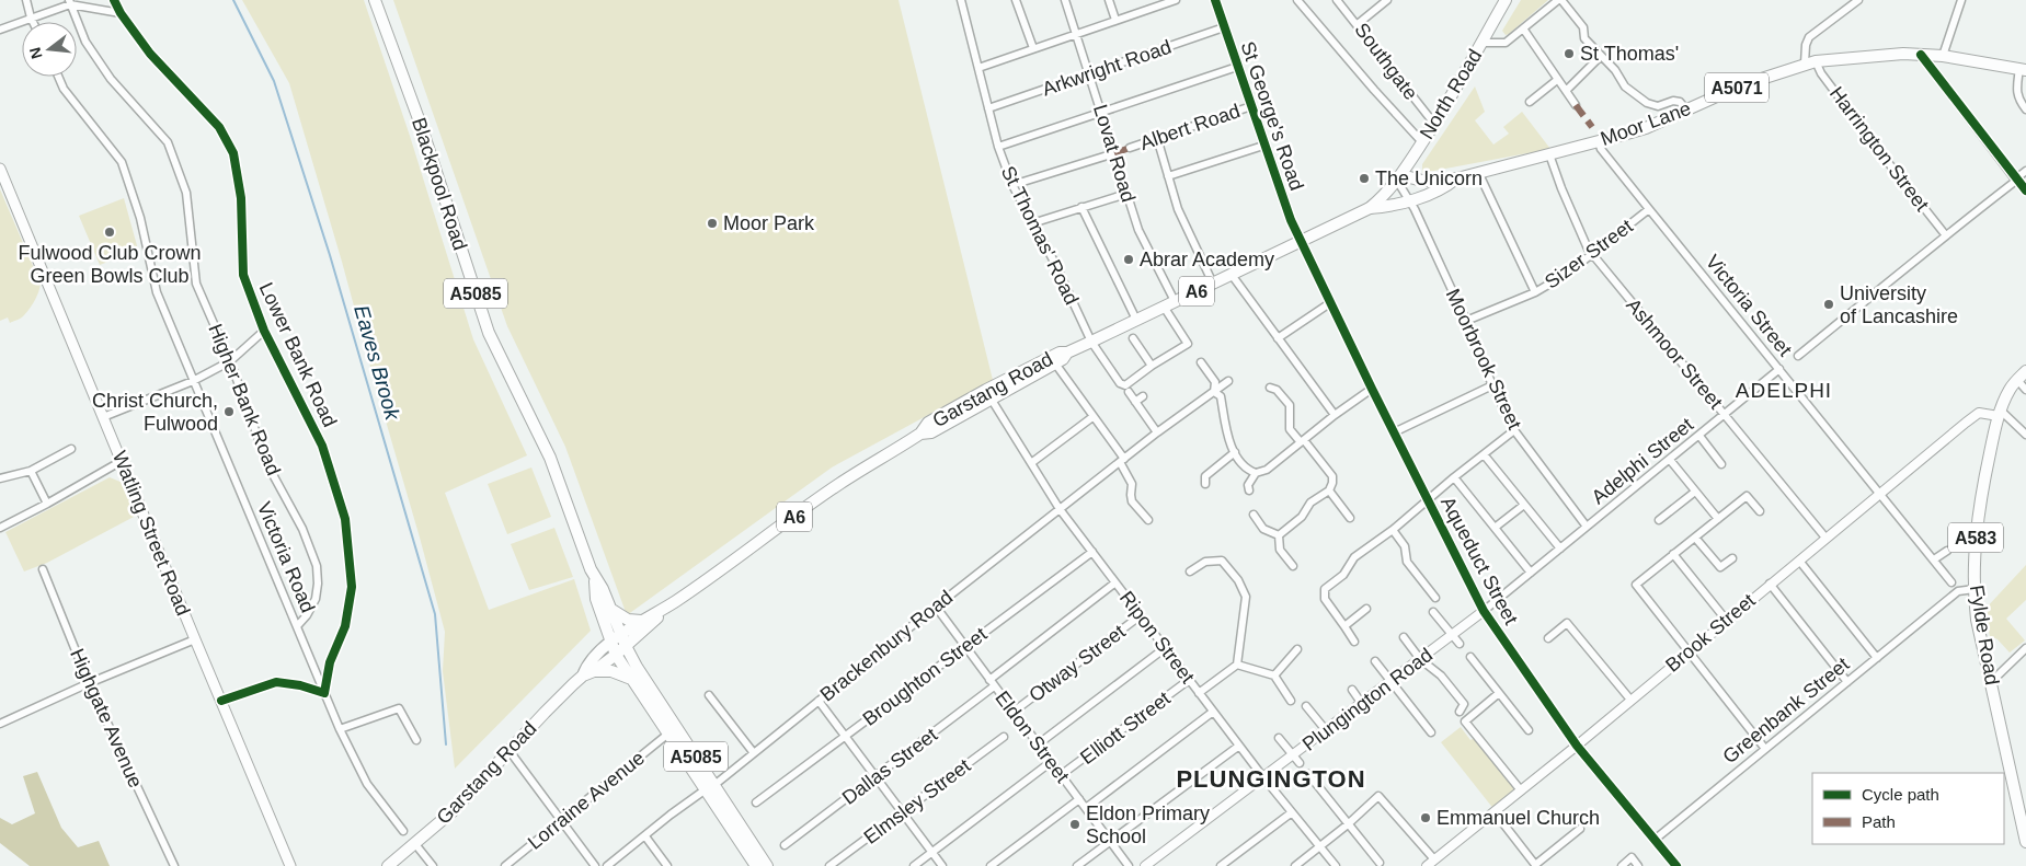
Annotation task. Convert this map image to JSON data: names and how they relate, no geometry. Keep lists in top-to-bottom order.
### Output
{
  "streets": {
    "main road": [
      "A5071",
      "North Road",
      "Moor Lane",
      "Blackpool Road",
      "A6",
      "A5085",
      "Garstang Road",
      "Watling Street Road",
      "A583",
      "Fylde Road"
    ],
    "street": [
      "Southgate",
      "Arkwright Road",
      "St George's Road",
      "Albert Road",
      "Harrington Street",
      "Lovat Road",
      "St Thomas' Road",
      "Sizer Street",
      "Victoria Street",
      "Ashmoor Street",
      "Lower Bank Road",
      "Moorbrook Street",
      "Higher Bank Road",
      "Adelphi Street",
      "Victoria Road",
      "Aqueduct Street",
      "Brook Street",
      "Ripon Street",
      "Brackenbury Road",
      "Otway Street",
      "Broughton Street",
      "Plungington Road",
      "Greenbank Street",
      "Highgate Avenue",
      "Elliott Street",
      "Eldon Street",
      "Dallas Street",
      "Lorraine Avenue",
      "Elmsley Street"
    ]
  },
  "crossings": [
    ["Southgate", "North Road"],
    ["Arkwright Road", "St George's Road"],
    ["Arkwright Road", "Lovat Road"],
    ["Arkwright Road", "St Thomas' Road"],
    ["North Road", "Moor Lane"],
    ["North Road", "Moorbrook Street"],
    ["St George's Road", "Moor Lane"],
    ["St George's Road", "Albert Road"],
    ["St George's Road", "Garstang Road"],
    ["St George's Road", "Aqueduct Street"],
    ["Moor Lane", "Harrington Street"],
    ["Moor Lane", "Victoria Street"],
    ["Moor Lane", "Ashmoor Street"],
    ["Moor Lane", "Moorbrook Street"],
    ["Moor Lane", "Garstang Road"],
    ["Moor Lane", "Aqueduct Street"],
    ["Albert Road", "Lovat Road"],
    ["Albert Road", "St Thomas' Road"],
    ["Lovat Road", "Garstang Road"],
    ["Blackpool Road", "Garstang Road"],
    ["Blackpool Road", "Brackenbury Road"],
    ["Blackpool Road", "Lorraine Avenue"],
    ["St Thomas' Road", "Garstang Road"],
    ["St Thomas' Road", "Brackenbury Road"],
    ["Sizer Street", "Victoria Street"],
    ["Sizer Street", "Ashmoor Street"],
    ["Sizer Street", "Moorbrook Street"],
    ["Victoria Street", "Adelphi Street"],
    ["Victoria Street", "Brook Street"],
    ["Ashmoor Street", "Adelphi Street"],
    ["Ashmoor Street", "Brook Street"],
    ["Lower Bank Road", "Victoria Road"],
    ["Moorbrook Street", "Adelphi Street"],
    ["Garstang Road", "Aqueduct Street"],
    ["Garstang Road", "Ripon Street"],
    ["Higher Bank Road", "Victoria Road"],
    ["Adelphi Street", "Aqueduct Street"],
    ["Adelphi Street", "Plungington Road"],
    ["Aqueduct Street", "Brook Street"],
    ["Aqueduct Street", "Plungington Road"],
    ["Aqueduct Street", "Greenbank Street"],
    ["Brook Street", "Fylde Road"],
    ["Fylde Road", "Greenbank Street"],
    ["Ripon Street", "Brackenbury Road"],
    ["Ripon Street", "Otway Street"],
    ["Ripon Street", "Broughton Street"],
    ["Ripon Street", "Plungington Road"],
    ["Ripon Street", "Elliott Street"],
    ["Brackenbury Road", "Eldon Street"],
    ["Otway Street", "Eldon Street"],
    ["Broughton Street", "Eldon Street"],
    ["Elliott Street", "Eldon Street"],
    ["Eldon Street", "Dallas Street"]
  ],
  "districts": ["ADELPHI", "PLUNGINGTON"],
  "water": ["Eaves Brook"],
  "places": [
    "St Thomas'",
    "The Unicorn",
    "Moor Park",
    "Fulwood Club Crown Green Bowls Club",
    "Abrar Academy",
    "University of Lancashire",
    "Christ Church, Fulwood",
    "Emmanuel Church",
    "Eldon Primary School"
  ],
  "legend": ["Cycle path", "Path"],
  "north": "left"
}
